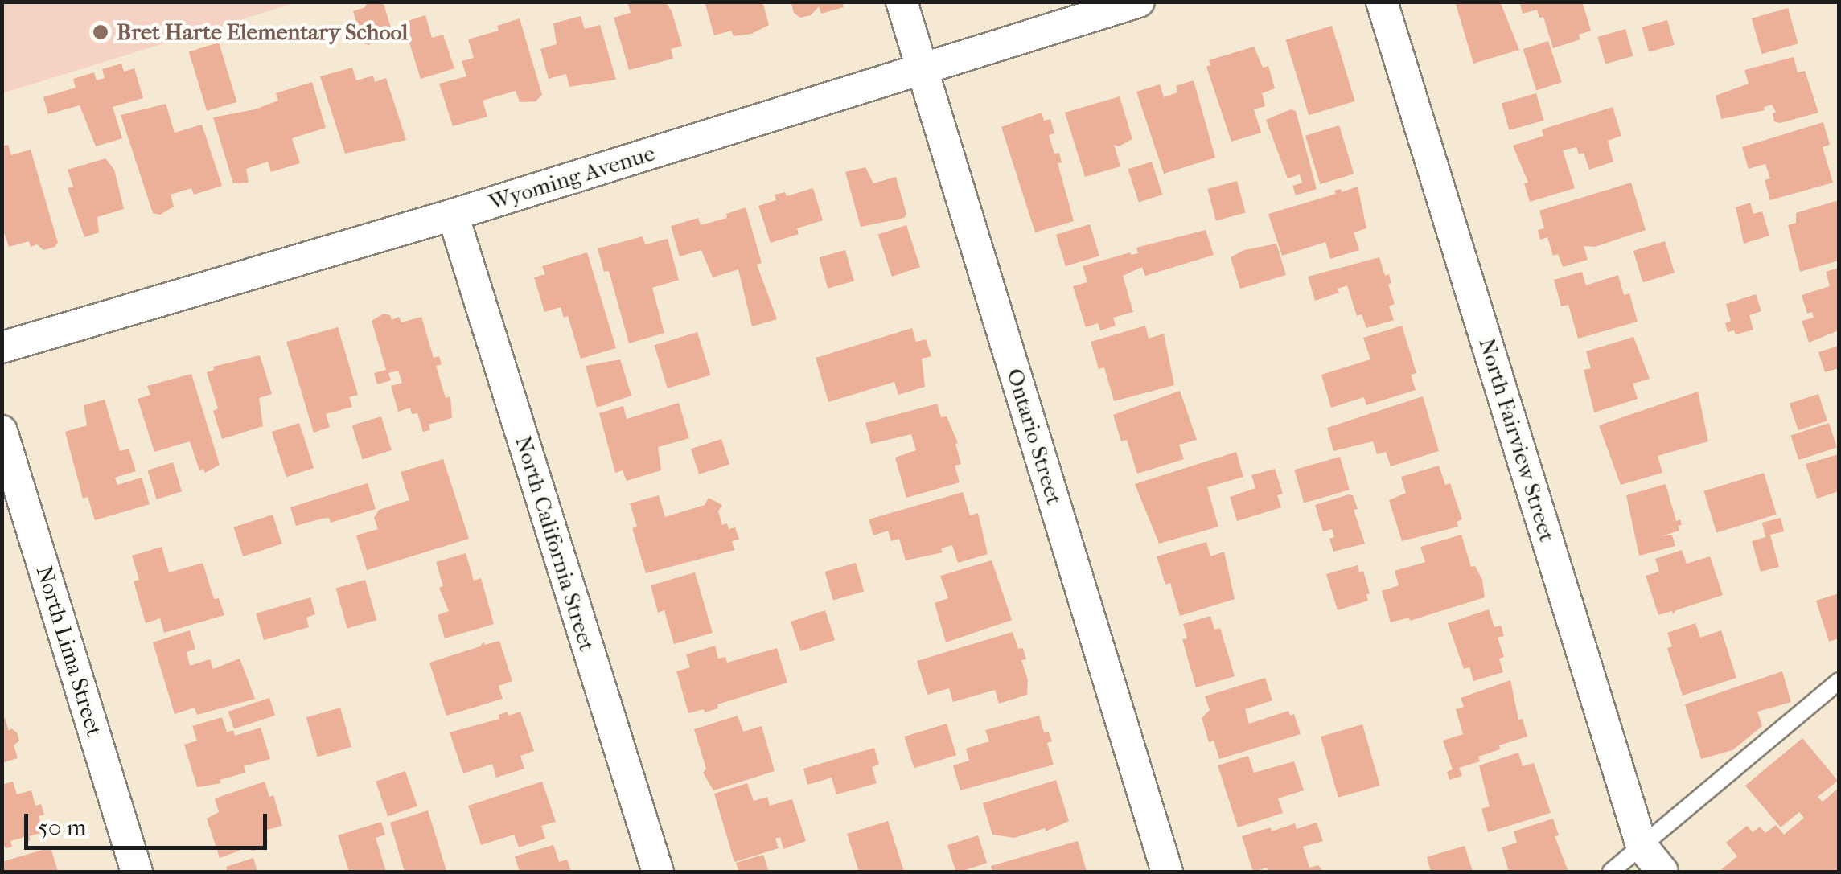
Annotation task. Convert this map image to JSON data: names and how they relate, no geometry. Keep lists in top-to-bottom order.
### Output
{
  "streets": {
    "street": [
      "Wyoming Avenue",
      "Ontario Street",
      "North Fairview Street",
      "North California Street",
      "North Lima Street"
    ]
  },
  "crossings": [
    ["Wyoming Avenue", "Ontario Street"],
    ["Wyoming Avenue", "North California Street"]
  ],
  "places": ["Bret Harte Elementary School"],
  "scale_bar": "50 m"
}
